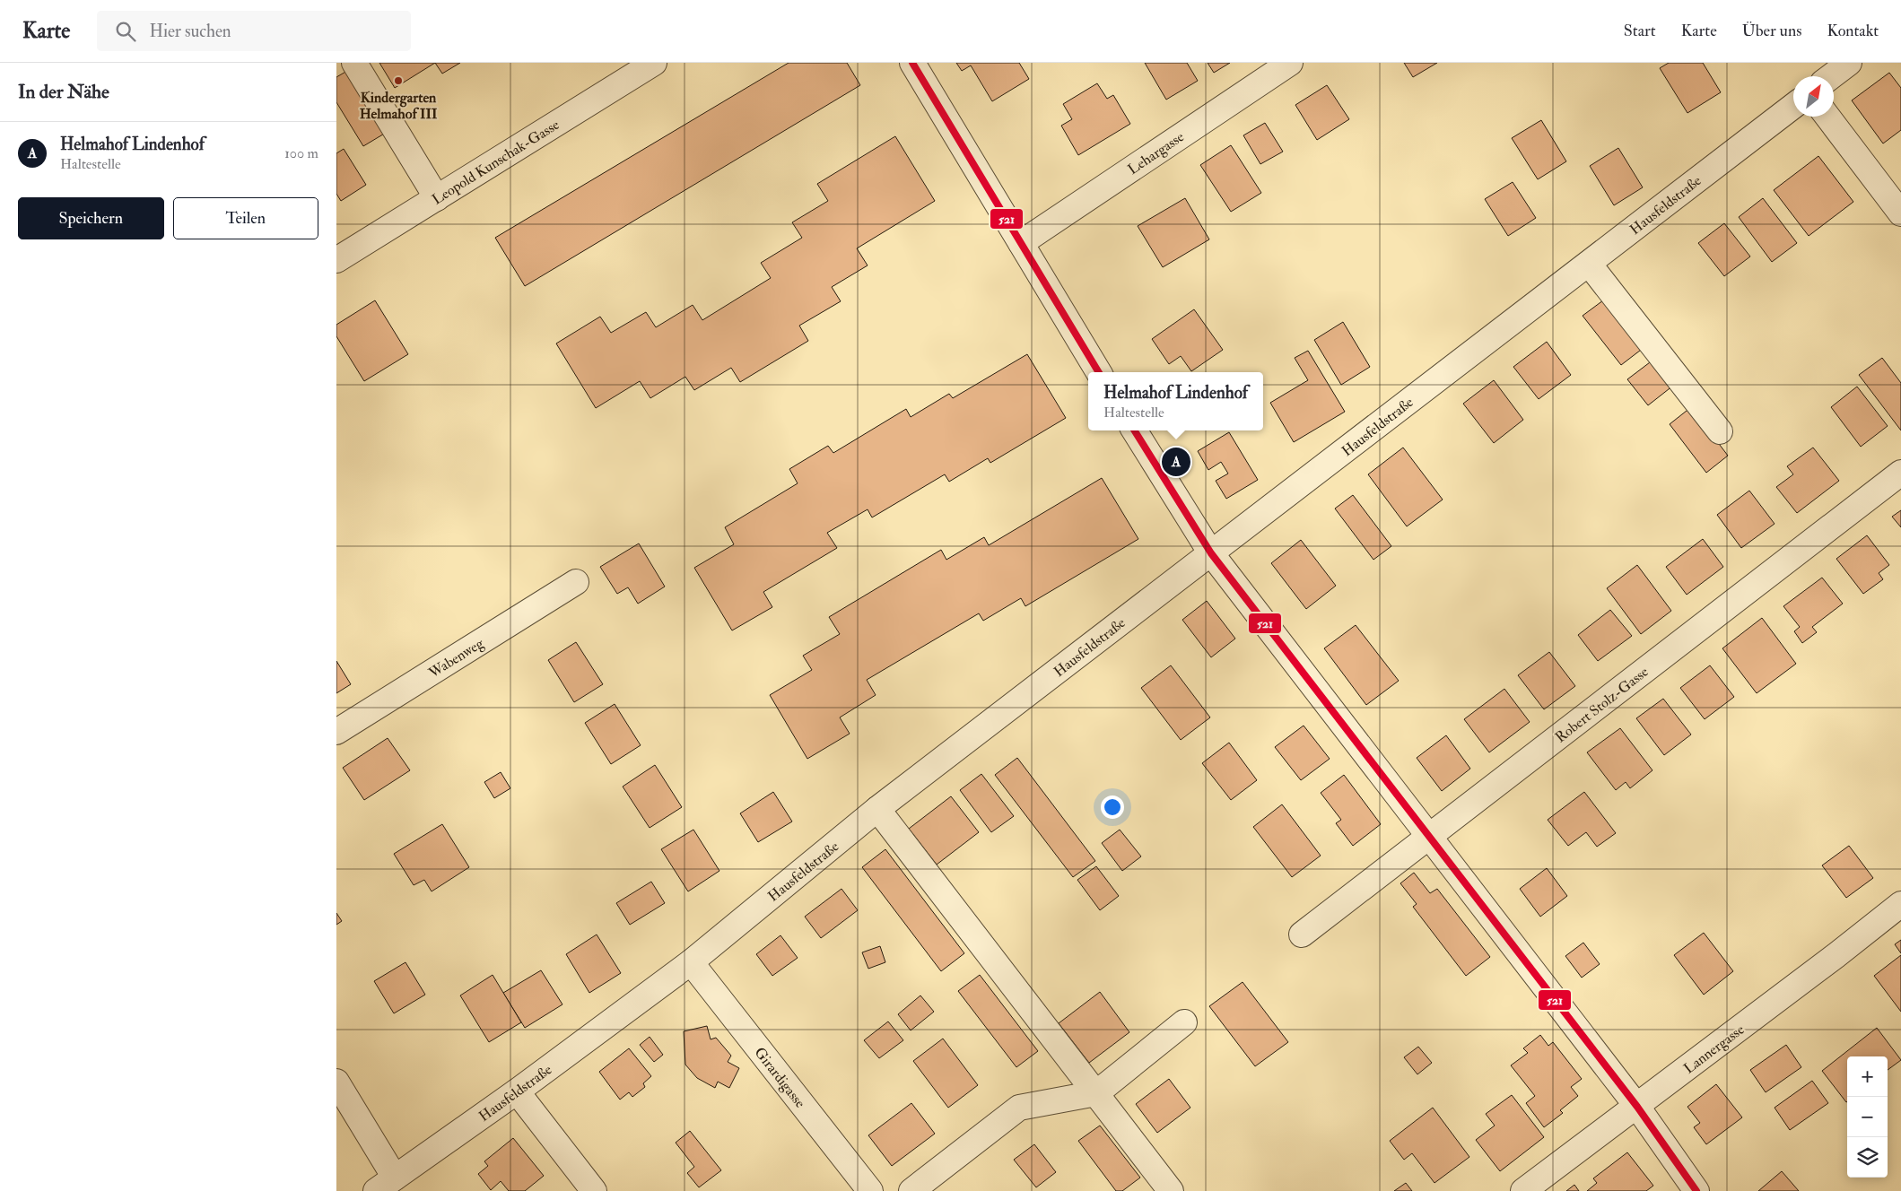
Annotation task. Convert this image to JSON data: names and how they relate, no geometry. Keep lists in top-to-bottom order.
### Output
{
  "streets": {
    "street": [
      "Lehargasse",
      "Leopold Kunschak-Gasse",
      "Hausfeldstraße",
      "Wabenweg",
      "Robert Stolz-Gasse",
      "Lannergasse",
      "Girardigasse"
    ]
  },
  "crossings": [
    ["Hausfeldstraße", "Girardigasse"]
  ],
  "places": ["Kindergarten Helmahof III"],
  "lines": ["transit line 521"],
  "north": "top right",
  "page": {
    "header": "Karte",
    "search": "Hier suchen",
    "nav": [
      "Start",
      "Karte",
      "Über uns",
      "Kontakt"
    ],
    "heading": "In der Nähe",
    "list": [
      {
        "mark": "A",
        "name": "Helmahof Lindenhof",
        "note": "Haltestelle",
        "value": "100 m"
      }
    ],
    "buttons": ["Speichern", "Teilen"],
    "popup": ["Helmahof Lindenhof", "Haltestelle"],
    "pins": "A",
    "map_buttons": ["+", "−"]
  }
}
